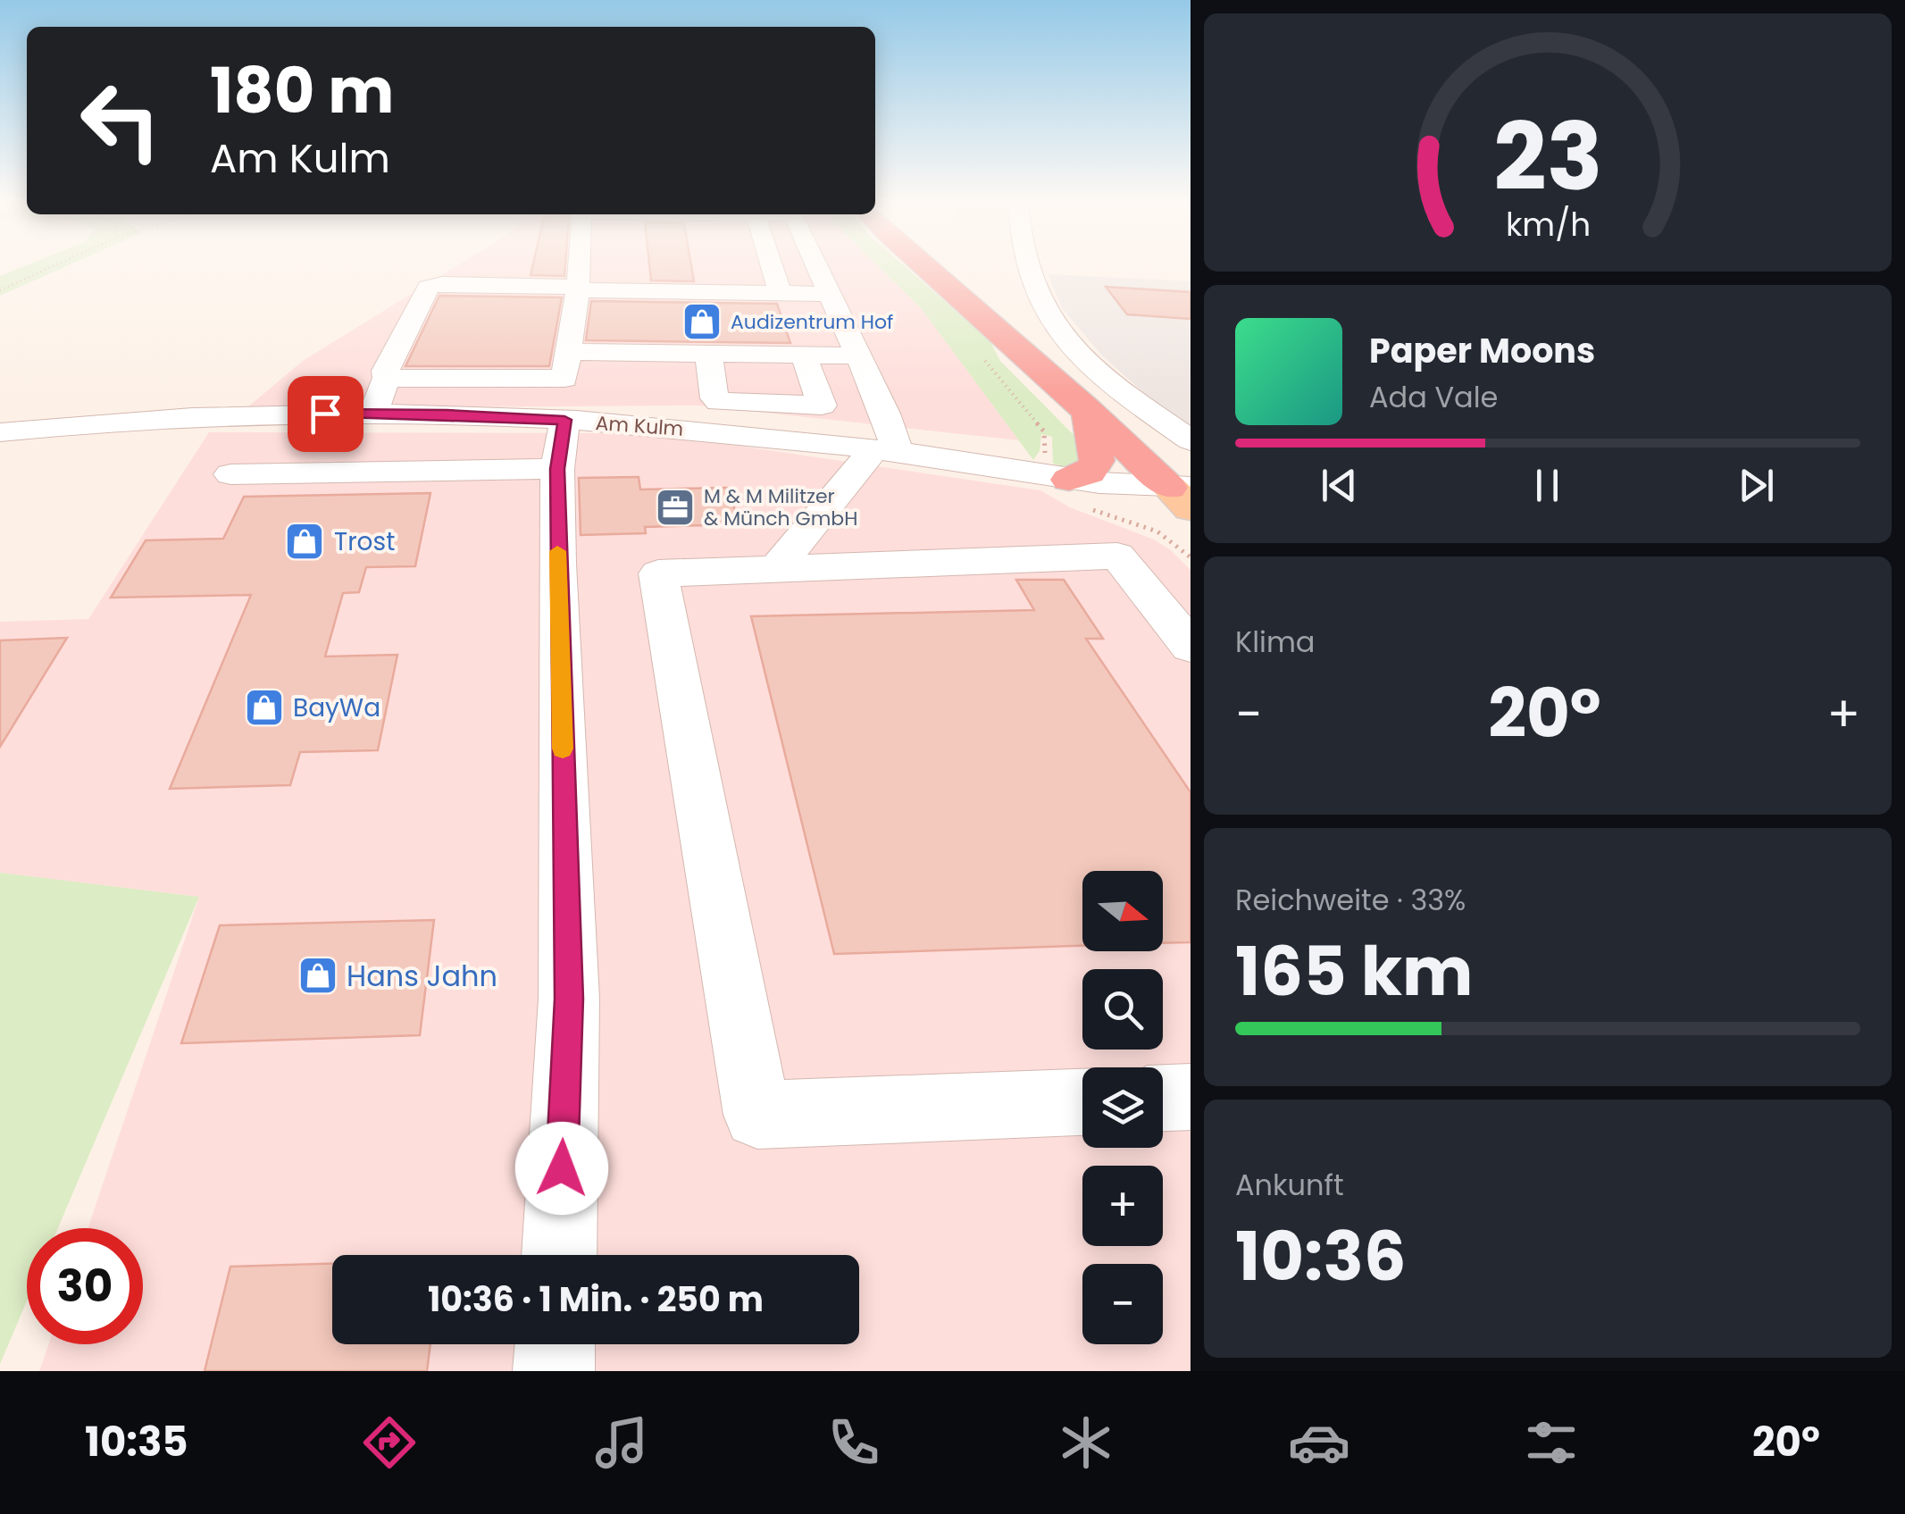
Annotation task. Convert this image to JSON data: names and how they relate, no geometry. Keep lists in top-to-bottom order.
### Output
{
  "streets": {
    "street": ["Am Kulm"]
  },
  "places": {
    "shop": [
      "Audizentrum Hof",
      "Trost",
      "BayWa",
      "Hans Jahn"
    ],
    "office": ["M & M Militzer & Münch GmbH"]
  },
  "north": "right",
  "page": {
    "turn": ["180 m", "Am Kulm"],
    "song": ["Paper Moons", "Ada Vale"],
    "tile": [
      "Klima",
      ["Reichweite · 33%", "165 km"],
      ["Ankunft", "10:36"]
    ],
    "heat": ["−", "20°", "+"],
    "map_buttons": ["+", "−"],
    "limit": "30",
    "trip": "10:36 · 1 Min. · 250 m",
    "tabs": ["10:35", "20°"],
    "gauge": ["23", "km/h"]
  }
}
